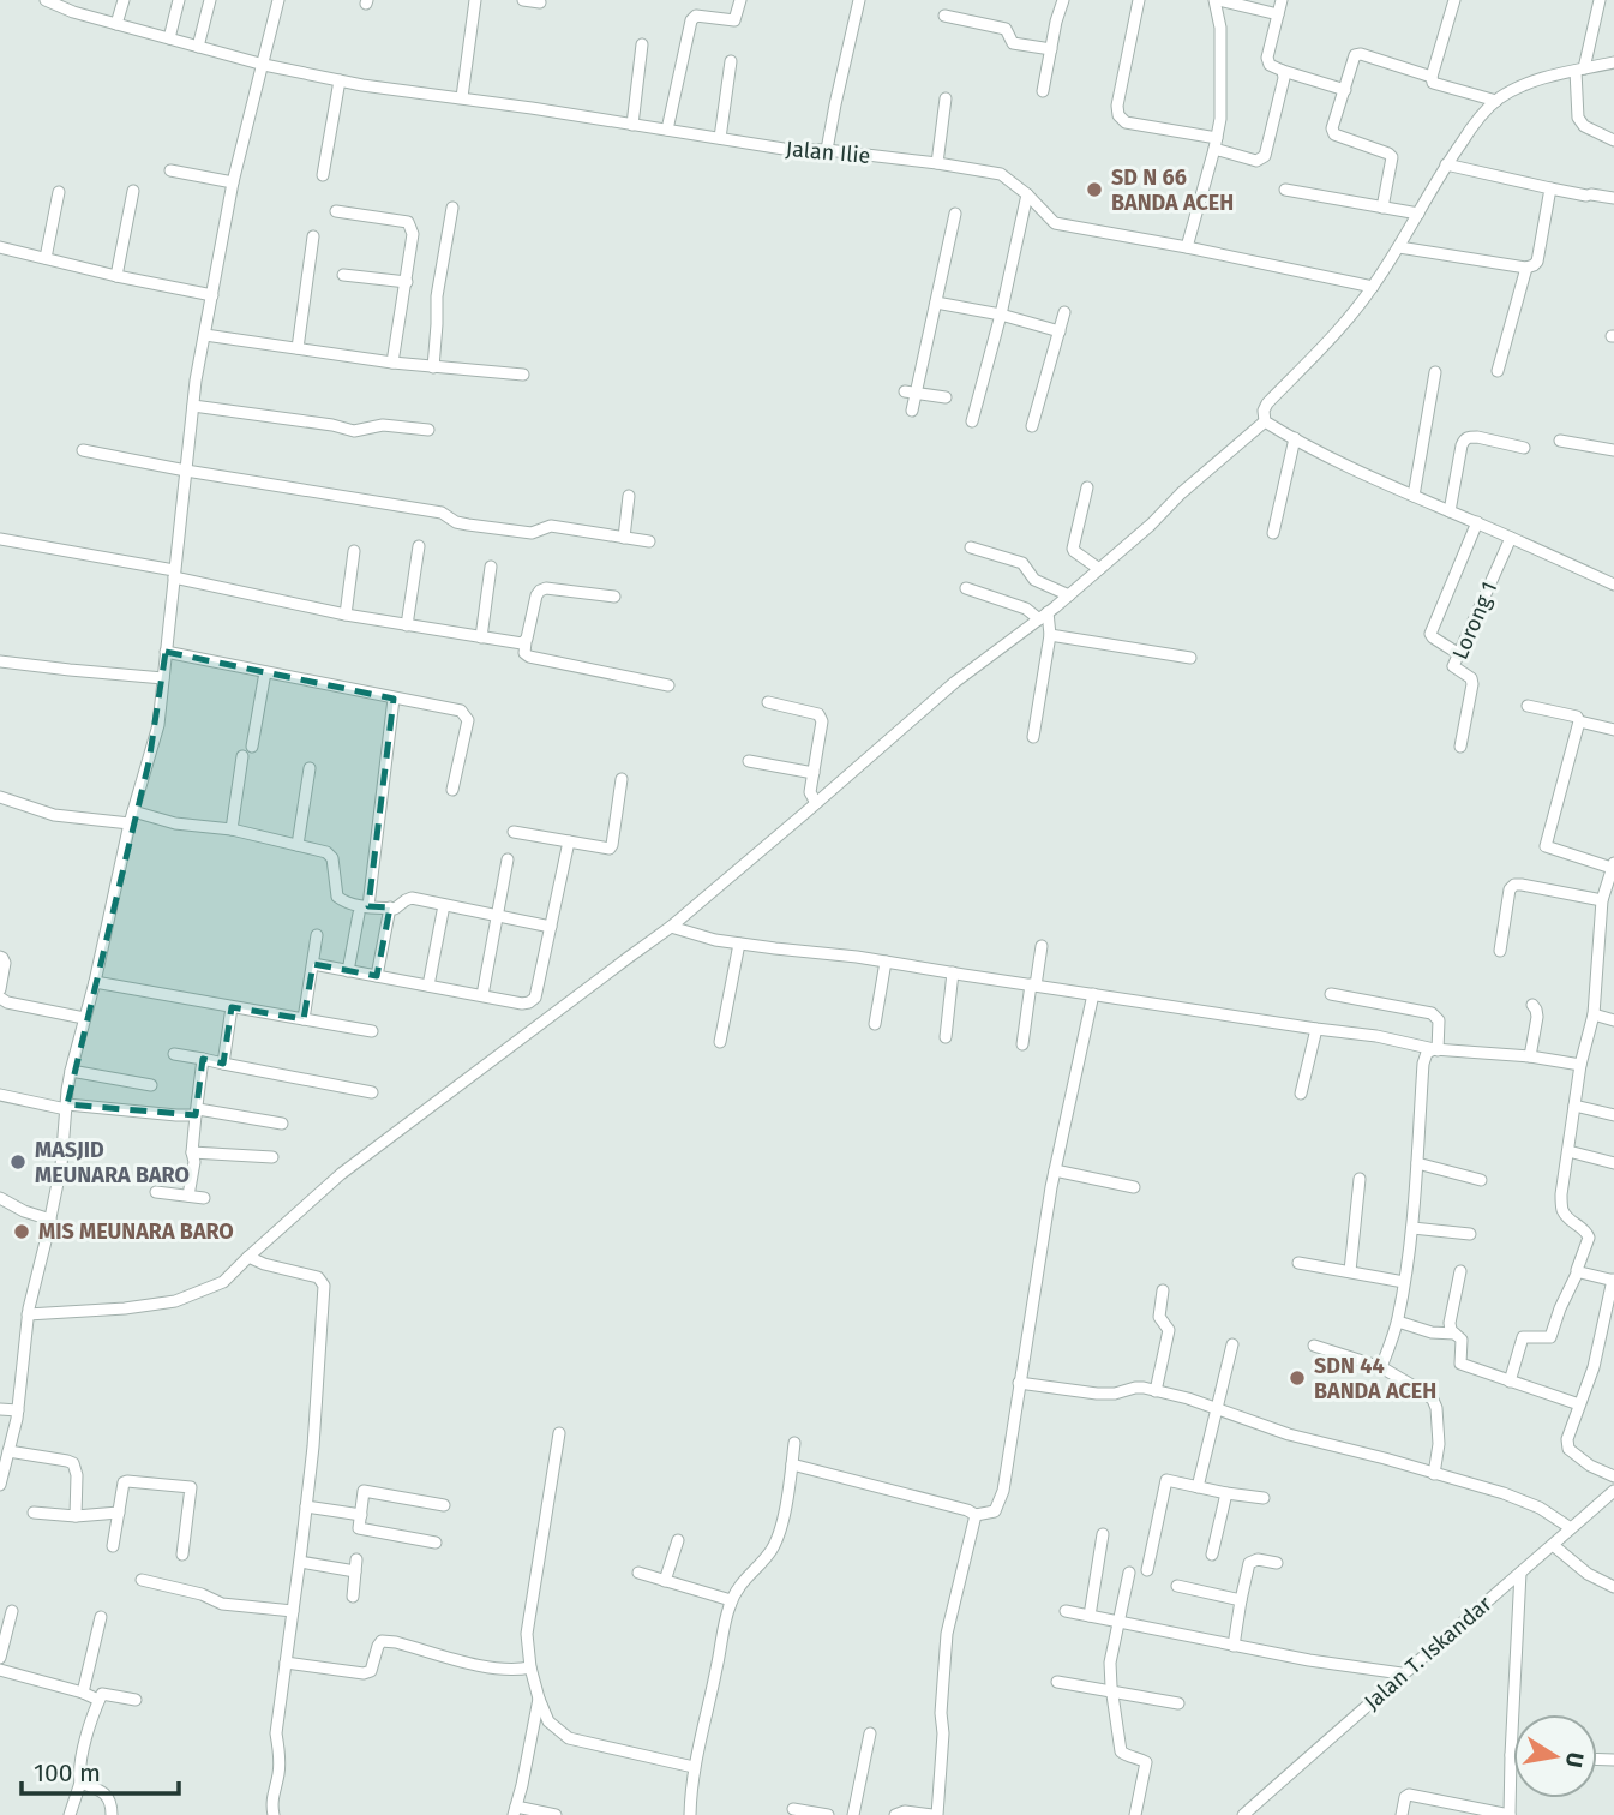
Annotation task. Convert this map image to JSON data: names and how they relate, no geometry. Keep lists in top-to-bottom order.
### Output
{
  "streets": {
    "street": ["Jalan Ilie", "Lorong 1", "Jalan T. Iskandar"]
  },
  "places": [
    "SD N 66 BANDA ACEH",
    "MASJID MEUNARA BARO",
    "MIS MEUNARA BARO",
    "SDN 44 BANDA ACEH"
  ],
  "scale_bar": "100 m",
  "north": "right"
}
